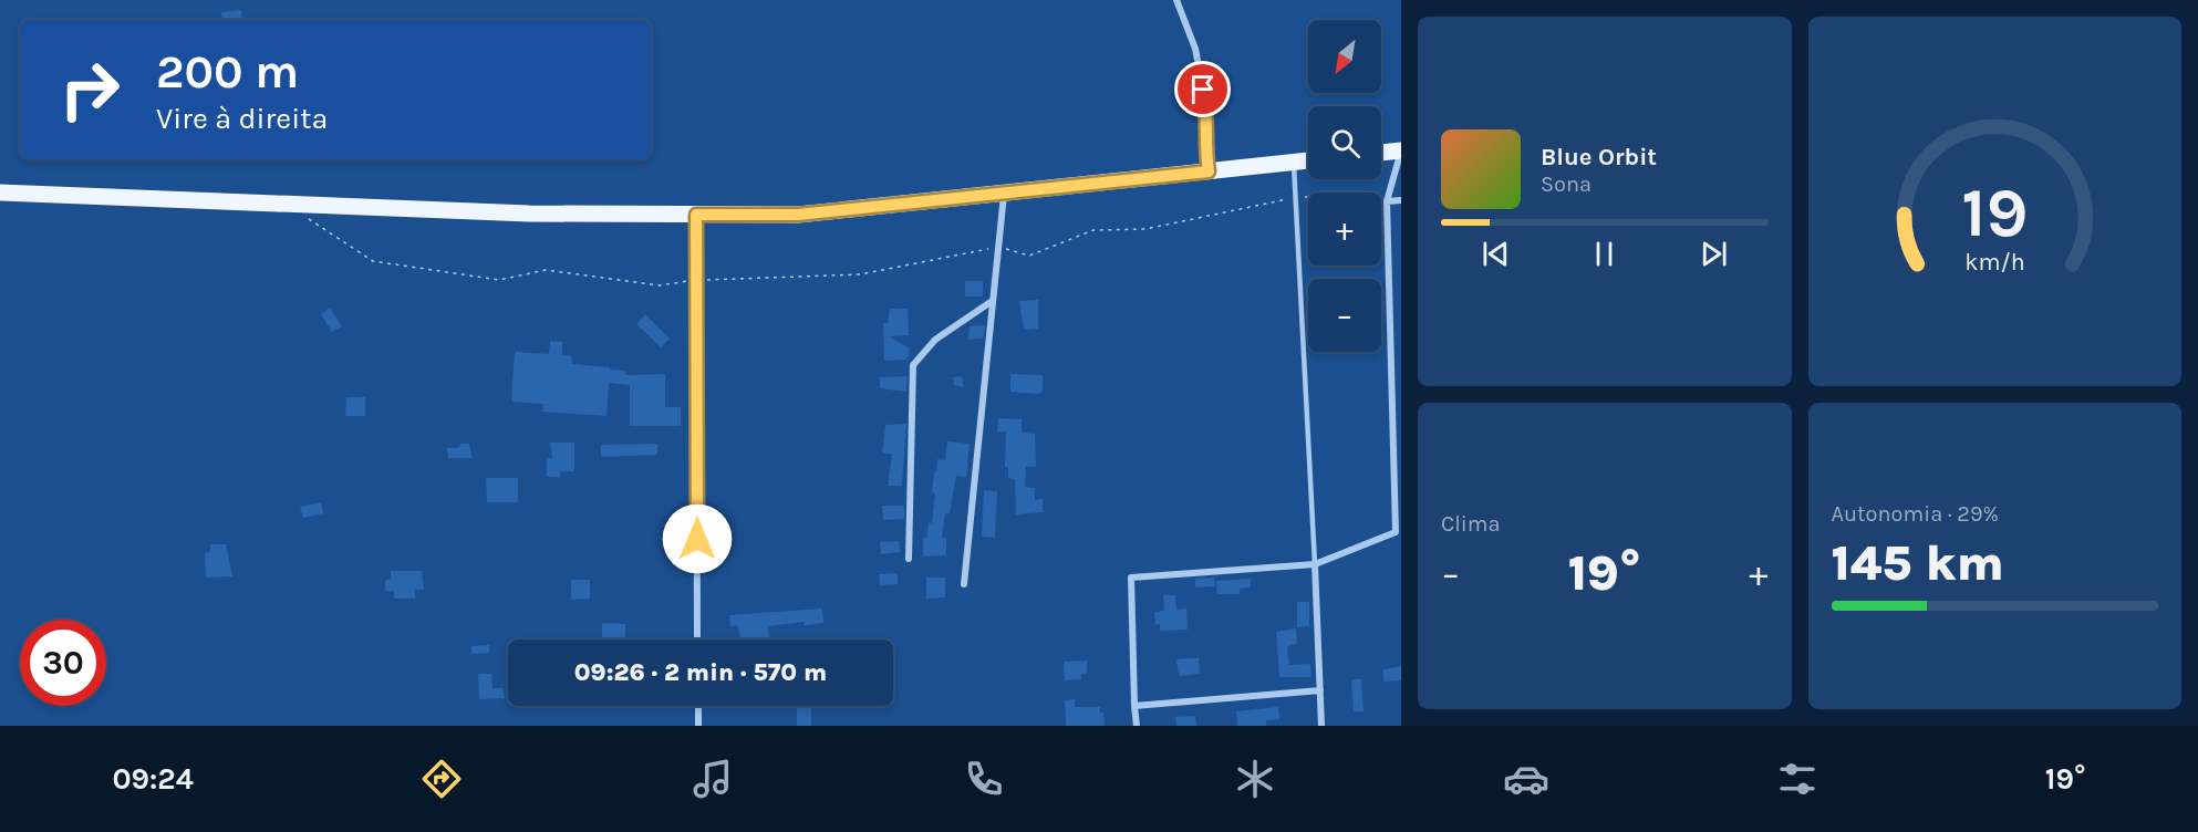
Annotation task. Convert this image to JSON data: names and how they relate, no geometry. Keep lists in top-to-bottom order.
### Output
{
  "north": "bottom left",
  "page": {
    "map_buttons": ["+", "−"],
    "turn": ["200 m", "Vire à direita"],
    "song": ["Blue Orbit", "Sona"],
    "tile": [
      "Clima",
      ["Autonomia · 29%", "145 km"]
    ],
    "heat": ["−", "19°", "+"],
    "limit": "30",
    "trip": "09:26 · 2 min · 570 m",
    "tabs": ["09:24", "19°"],
    "gauge": ["19", "km/h"]
  }
}
